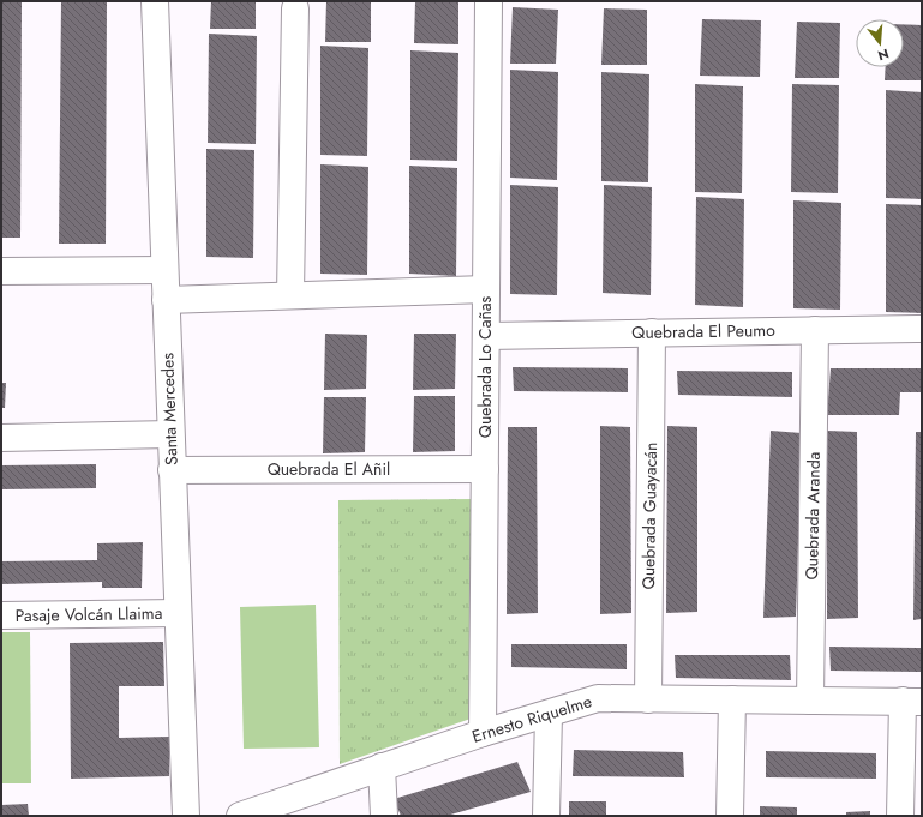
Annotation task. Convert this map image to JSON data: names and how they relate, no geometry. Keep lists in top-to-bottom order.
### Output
{
  "streets": {
    "street": [
      "Quebrada El Peumo",
      "Quebrada Lo Cañas",
      "Santa Mercedes",
      "Quebrada El Añil",
      "Quebrada Guayacán",
      "Quebrada Aranda",
      "Pasaje Volcán Llaima",
      "Ernesto Riquelme"
    ]
  },
  "crossings": [
    ["Quebrada El Peumo", "Quebrada Lo Cañas"],
    ["Quebrada El Peumo", "Quebrada Guayacán"],
    ["Quebrada El Peumo", "Quebrada Aranda"],
    ["Quebrada Lo Cañas", "Quebrada El Añil"],
    ["Quebrada Lo Cañas", "Ernesto Riquelme"],
    ["Santa Mercedes", "Quebrada El Añil"],
    ["Santa Mercedes", "Pasaje Volcán Llaima"],
    ["Quebrada Guayacán", "Ernesto Riquelme"],
    ["Quebrada Aranda", "Ernesto Riquelme"]
  ],
  "north": "bottom"
}
